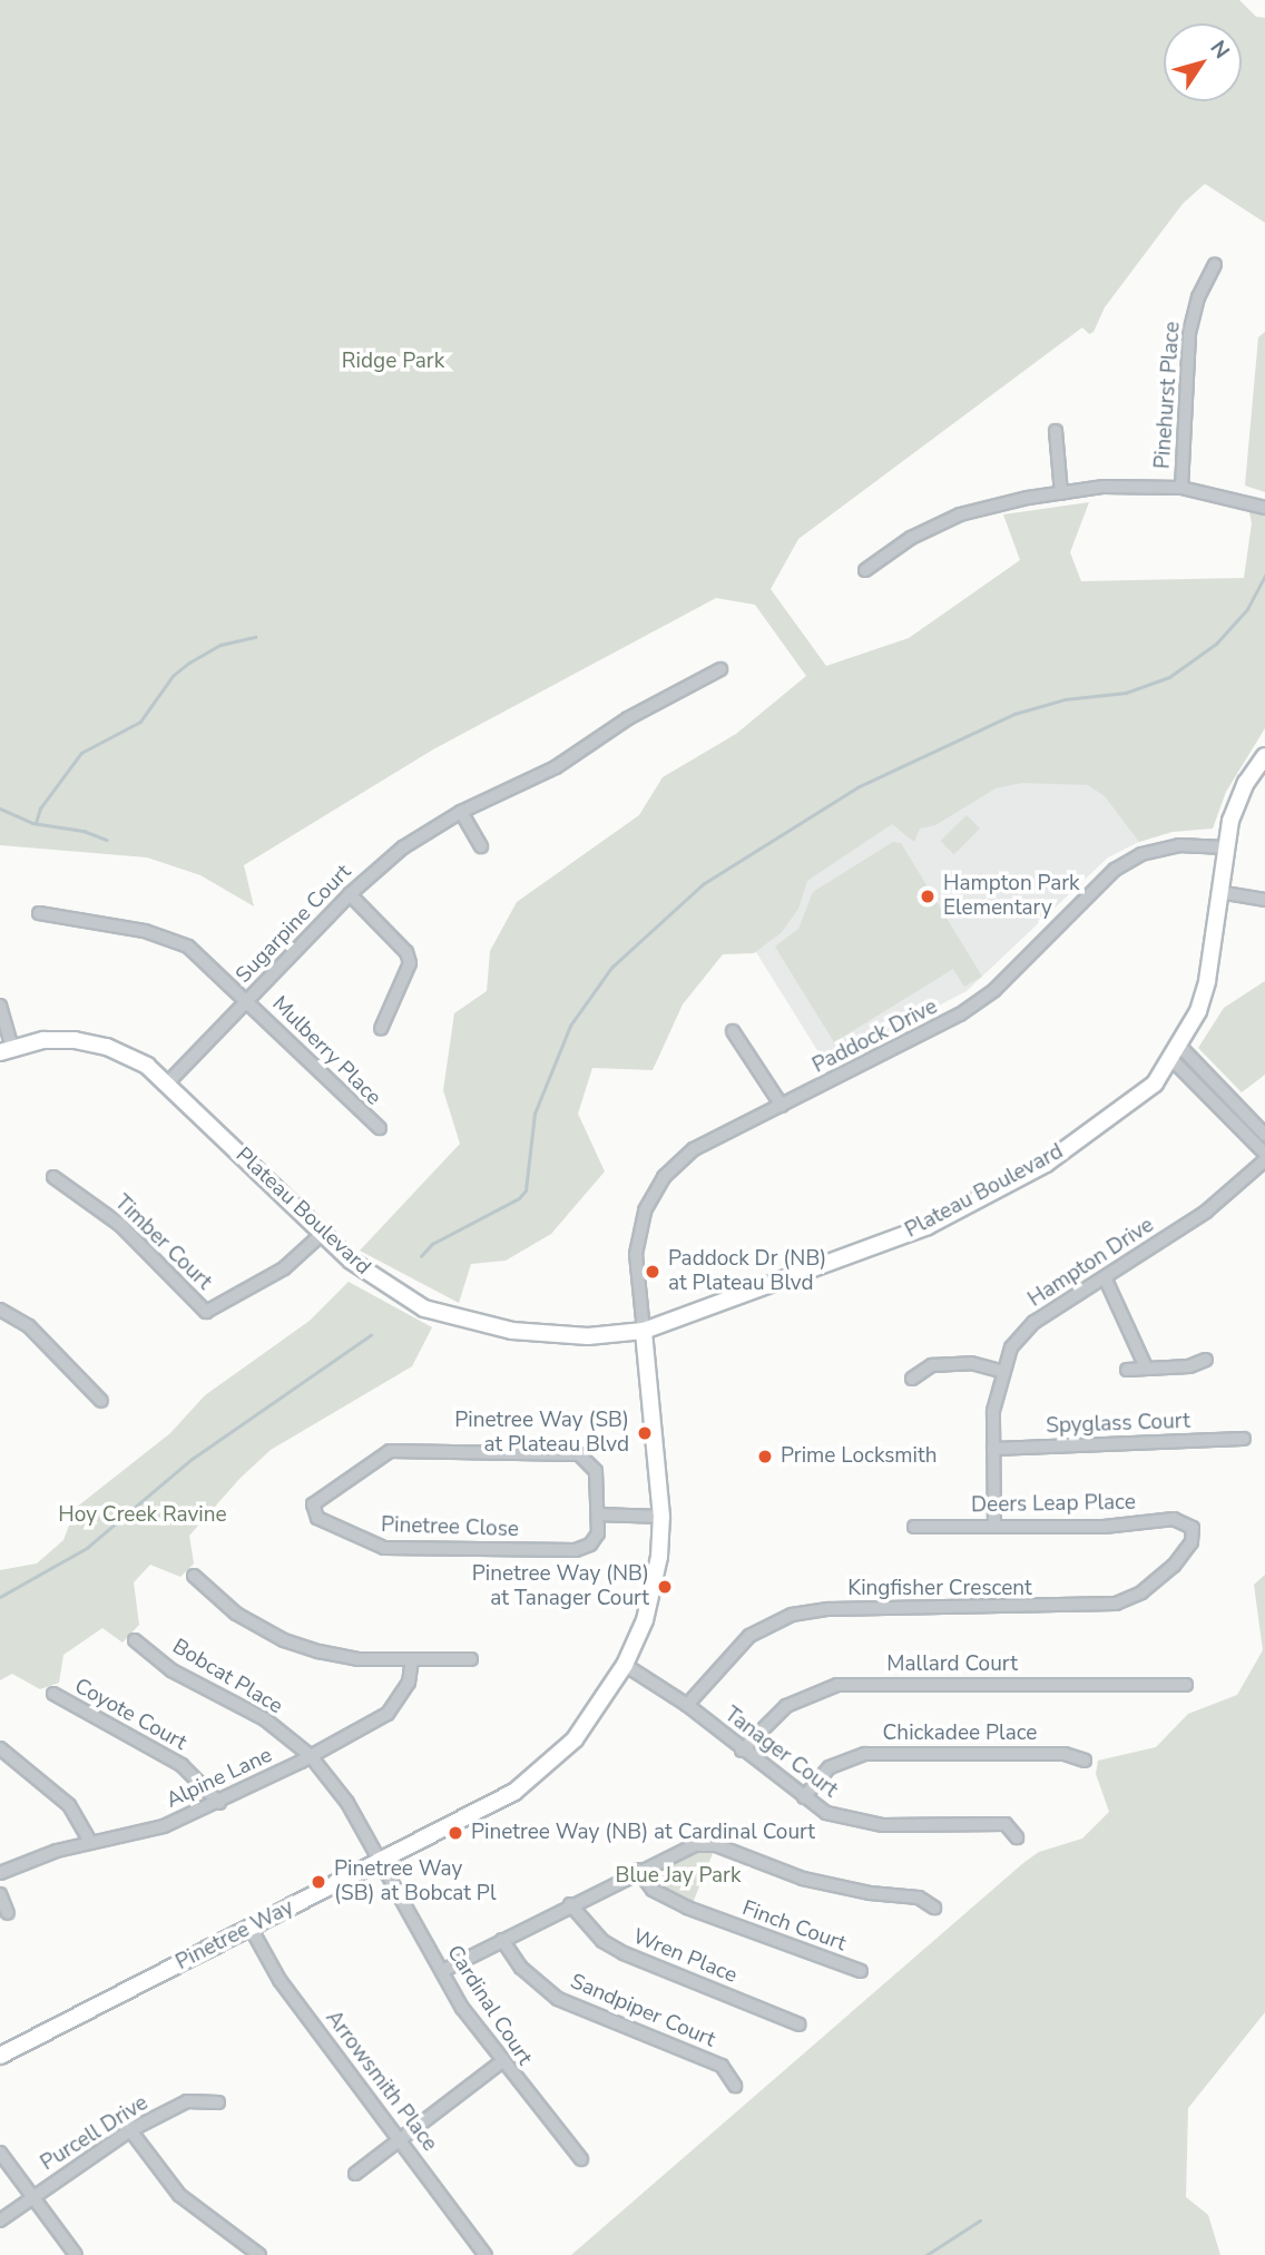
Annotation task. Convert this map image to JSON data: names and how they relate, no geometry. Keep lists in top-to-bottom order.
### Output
{
  "streets": {
    "street": [
      "Pinehurst Place",
      "Sugarpine Court",
      "Paddock Drive",
      "Mulberry Place",
      "Plateau Boulevard",
      "Timber Court",
      "Hampton Drive",
      "Spyglass Court",
      "Deers Leap Place",
      "Pinetree Close",
      "Kingfisher Crescent",
      "Mallard Court",
      "Bobcat Place",
      "Coyote Court",
      "Chickadee Place",
      "Tanager Court",
      "Alpine Lane",
      "Finch Court",
      "Pinetree Way",
      "Wren Place",
      "Cardinal Court",
      "Sandpiper Court",
      "Arrowsmith Place",
      "Purcell Drive"
    ]
  },
  "crossings": [
    ["Sugarpine Court", "Mulberry Place"],
    ["Sugarpine Court", "Plateau Boulevard"],
    ["Paddock Drive", "Plateau Boulevard"],
    ["Paddock Drive", "Pinetree Way"],
    ["Plateau Boulevard", "Timber Court"],
    ["Plateau Boulevard", "Pinetree Way"],
    ["Hampton Drive", "Spyglass Court"],
    ["Hampton Drive", "Deers Leap Place"],
    ["Deers Leap Place", "Kingfisher Crescent"],
    ["Kingfisher Crescent", "Tanager Court"],
    ["Mallard Court", "Tanager Court"],
    ["Bobcat Place", "Alpine Lane"],
    ["Bobcat Place", "Pinetree Way"],
    ["Bobcat Place", "Cardinal Court"],
    ["Coyote Court", "Alpine Lane"],
    ["Chickadee Place", "Tanager Court"],
    ["Tanager Court", "Pinetree Way"],
    ["Pinetree Way", "Cardinal Court"],
    ["Pinetree Way", "Arrowsmith Place"]
  ],
  "parks": ["Ridge Park", "Hoy Creek Ravine", "Blue Jay Park"],
  "places": [
    "Hampton Park Elementary",
    "Paddock Dr (NB) at Plateau Blvd",
    "Pinetree Way (SB) at Plateau Blvd",
    "Prime Locksmith",
    "Pinetree Way (NB) at Tanager Court",
    "Pinetree Way (NB) at Cardinal Court",
    "Pinetree Way (SB) at Bobcat Pl"
  ],
  "north": "top right"
}
